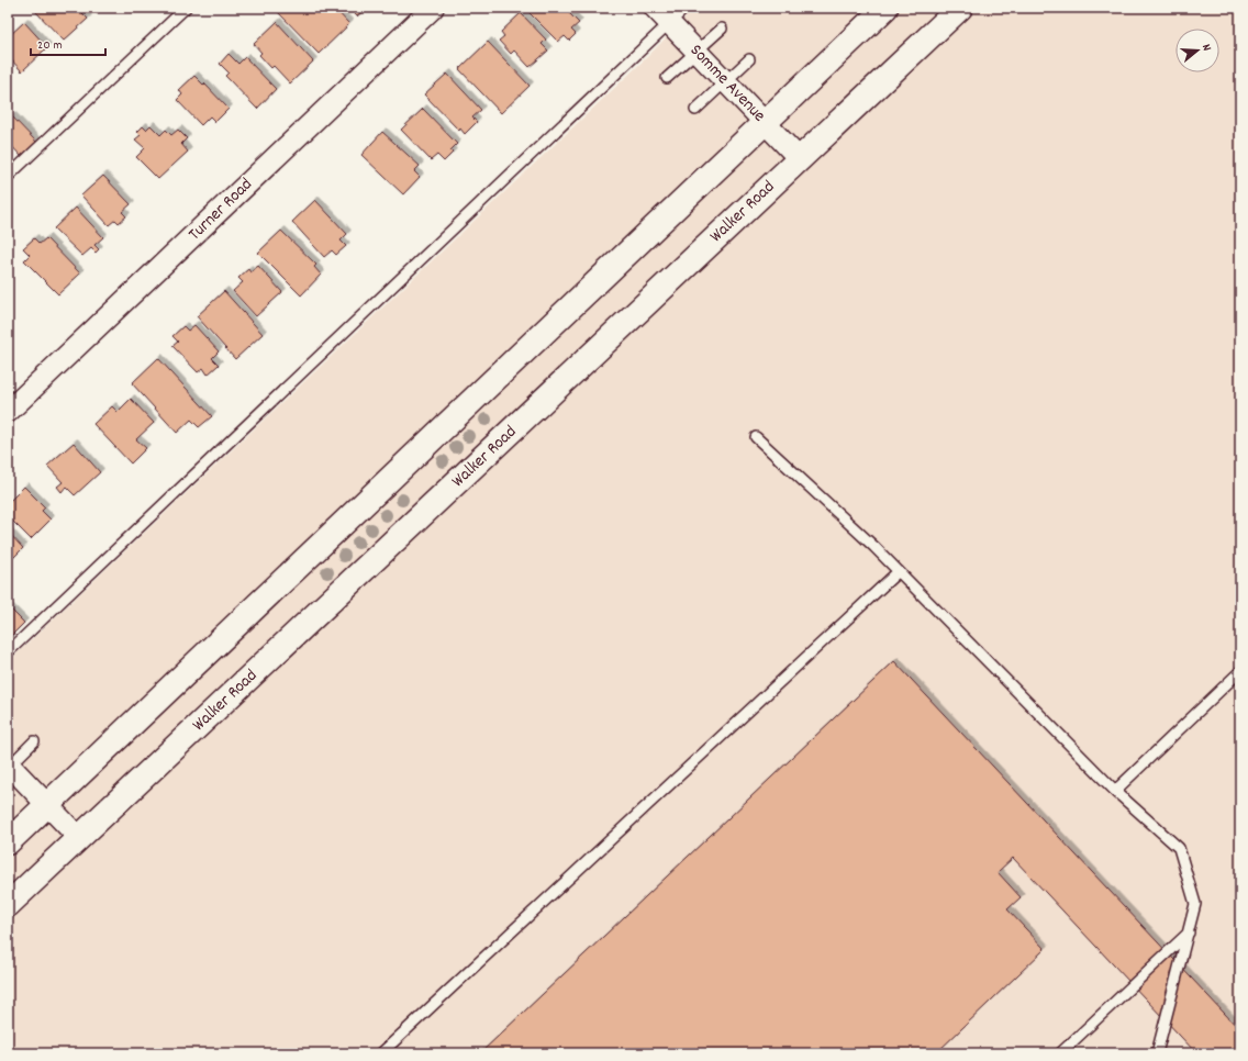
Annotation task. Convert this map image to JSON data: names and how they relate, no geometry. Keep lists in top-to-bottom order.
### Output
{
  "streets": {
    "main road": ["Walker Road"],
    "street": ["Somme Avenue", "Turner Road"]
  },
  "crossings": [
    ["Somme Avenue", "Walker Road"]
  ],
  "scale_bar": "20 m",
  "north": "right"
}
